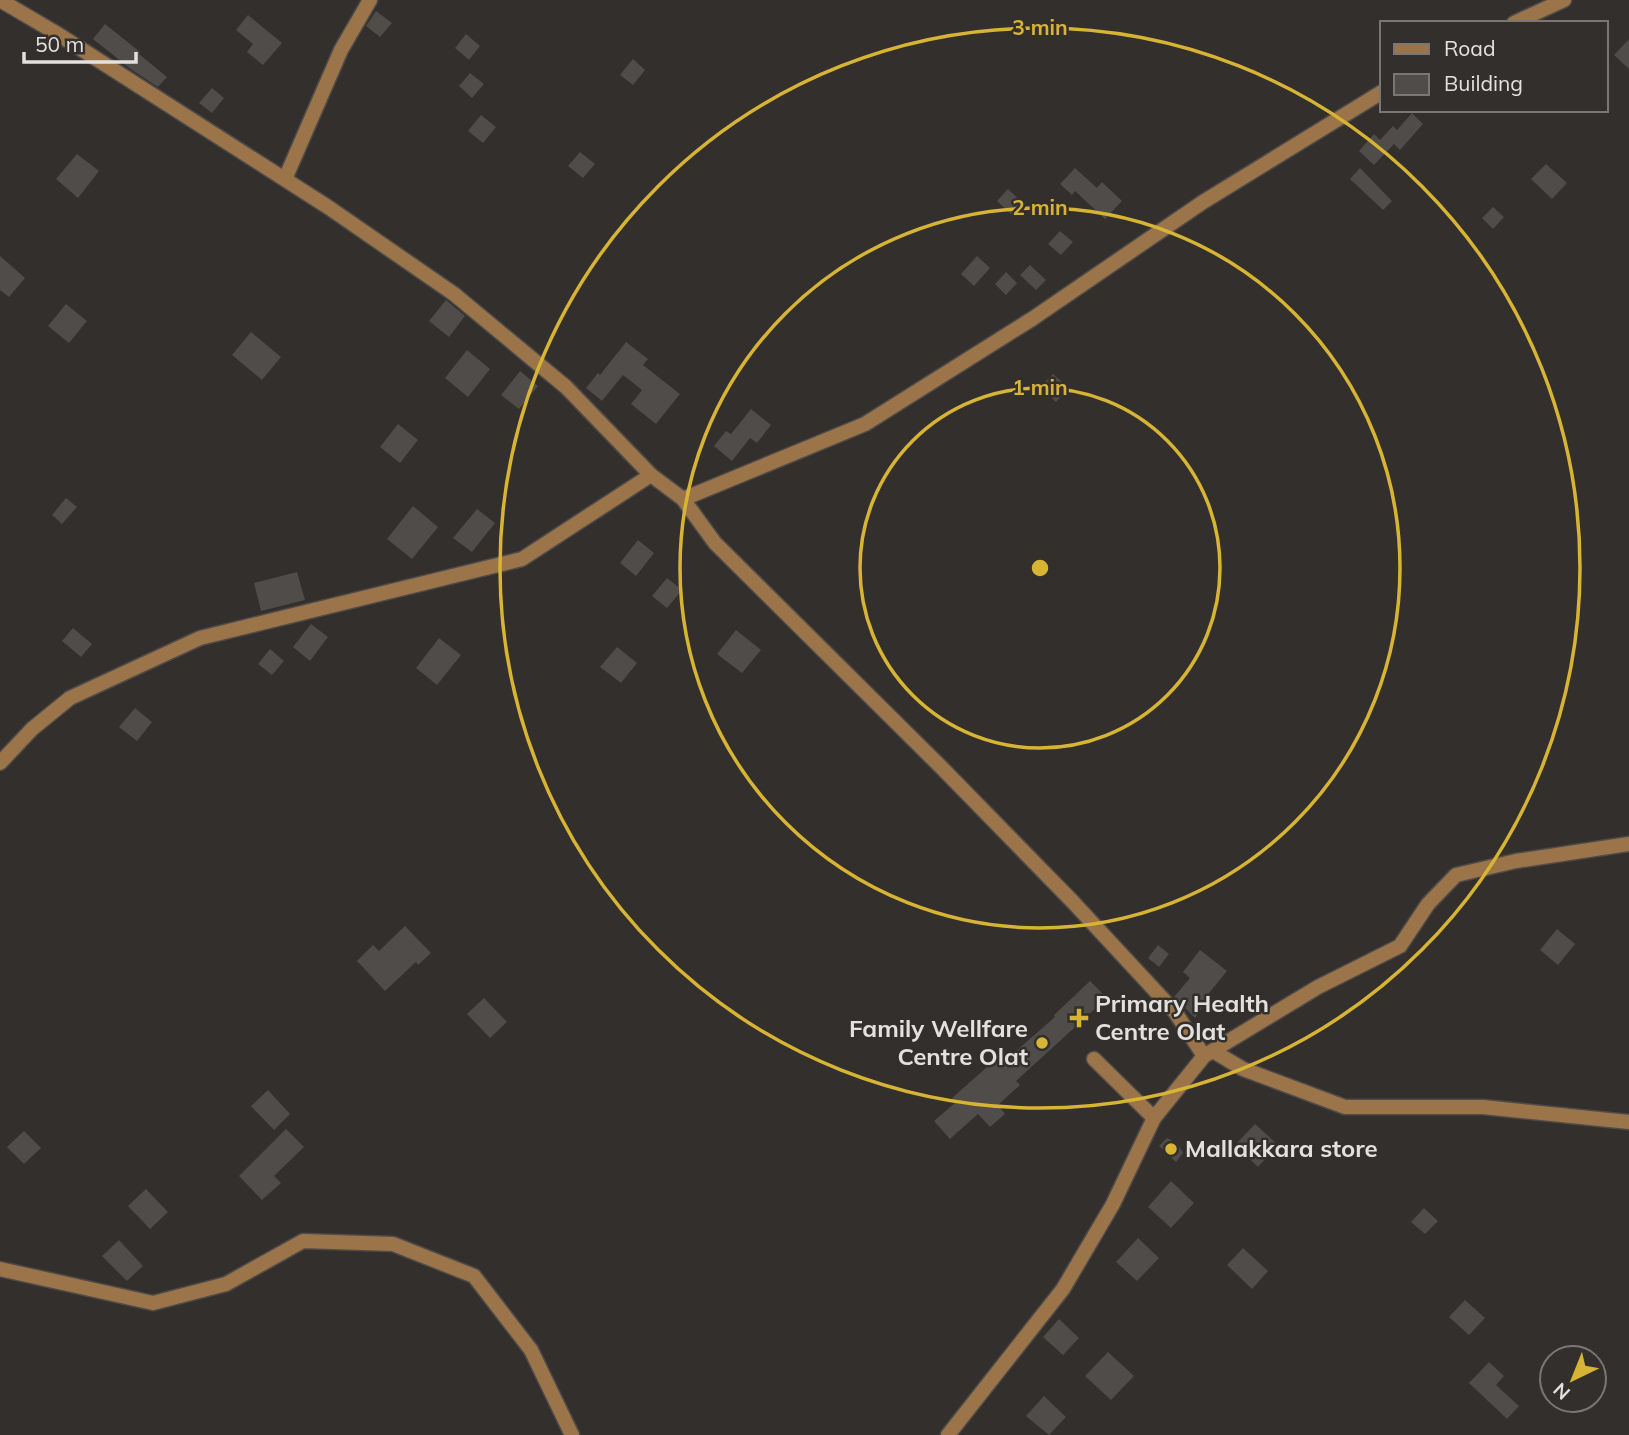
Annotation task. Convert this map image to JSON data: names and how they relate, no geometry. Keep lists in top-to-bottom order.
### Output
{
  "places": {
    "health": ["Primary Health Centre Olat"],
    "other": ["Family Wellfare Centre Olat", "Mallakkara store"]
  },
  "legend": ["Road", "Building"],
  "scale_bar": "50 m",
  "north": "bottom left",
  "rings": ["3 min", "2 min", "1 min"]
}
